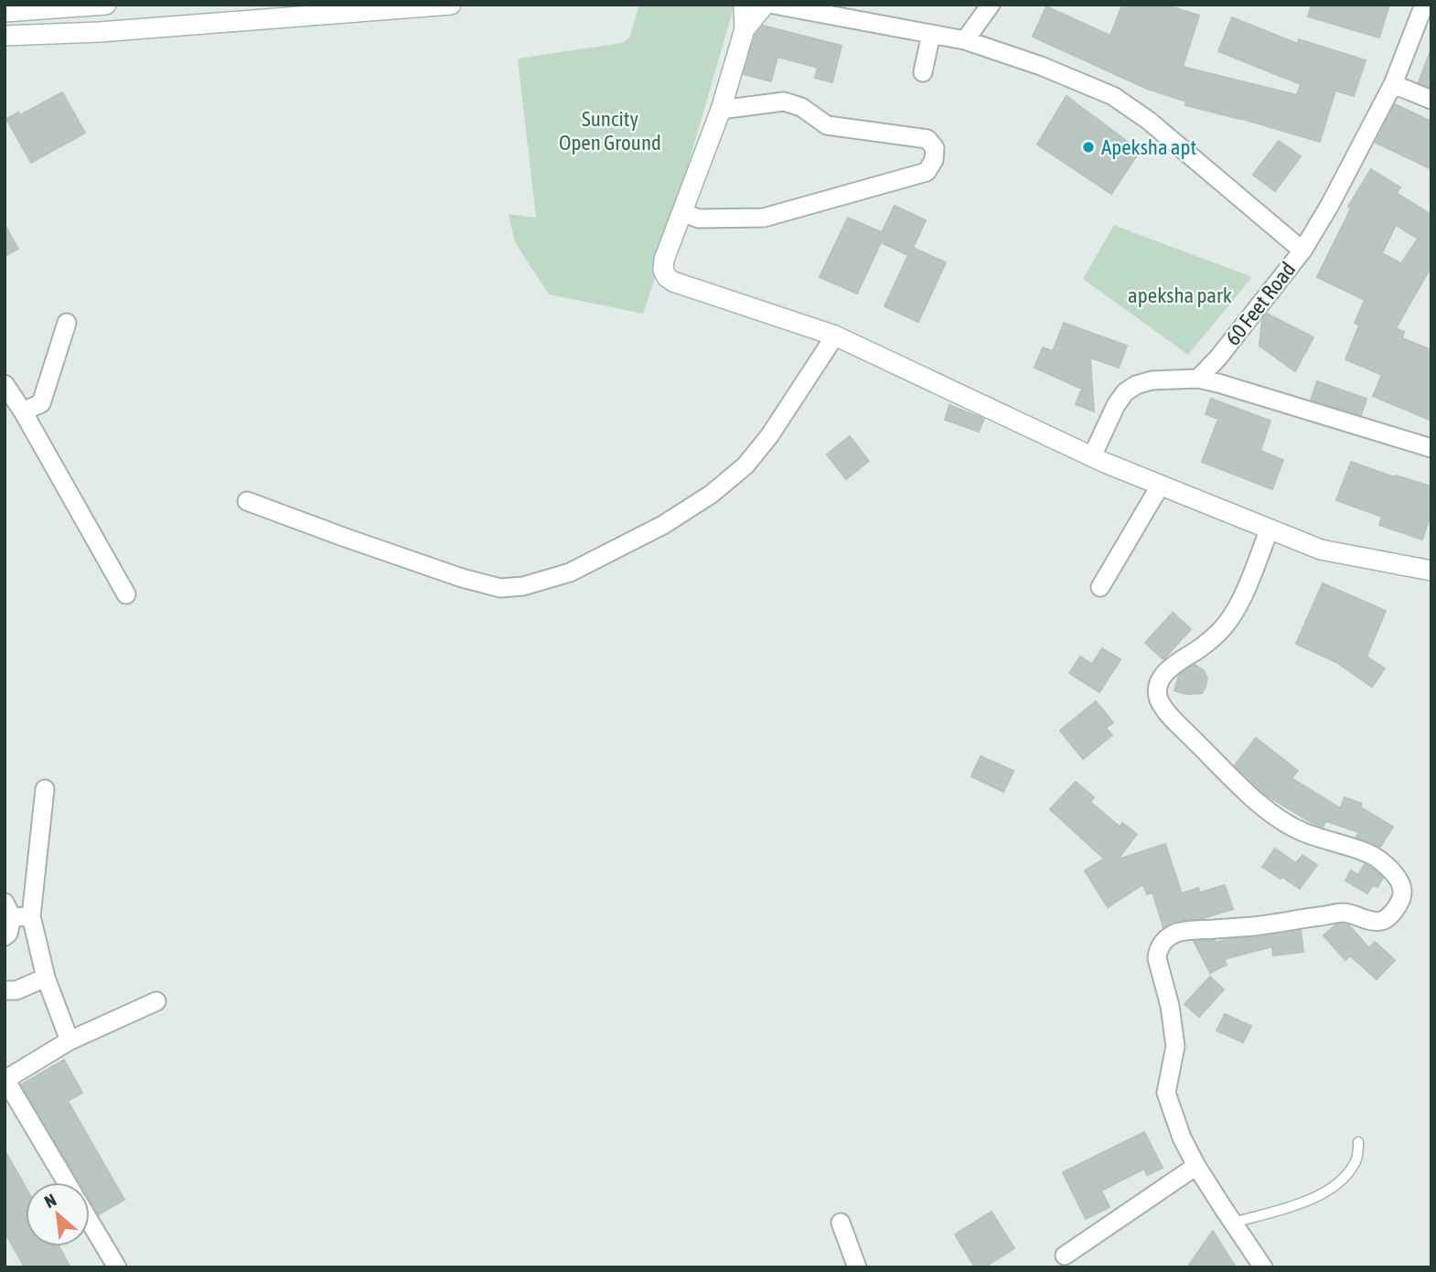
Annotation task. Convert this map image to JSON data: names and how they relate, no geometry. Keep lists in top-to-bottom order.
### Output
{
  "streets": {
    "street": ["60 Feet Road"]
  },
  "parks": ["Suncity Open Ground", "apeksha park"],
  "places": ["Apeksha apt"],
  "north": "top left"
}
